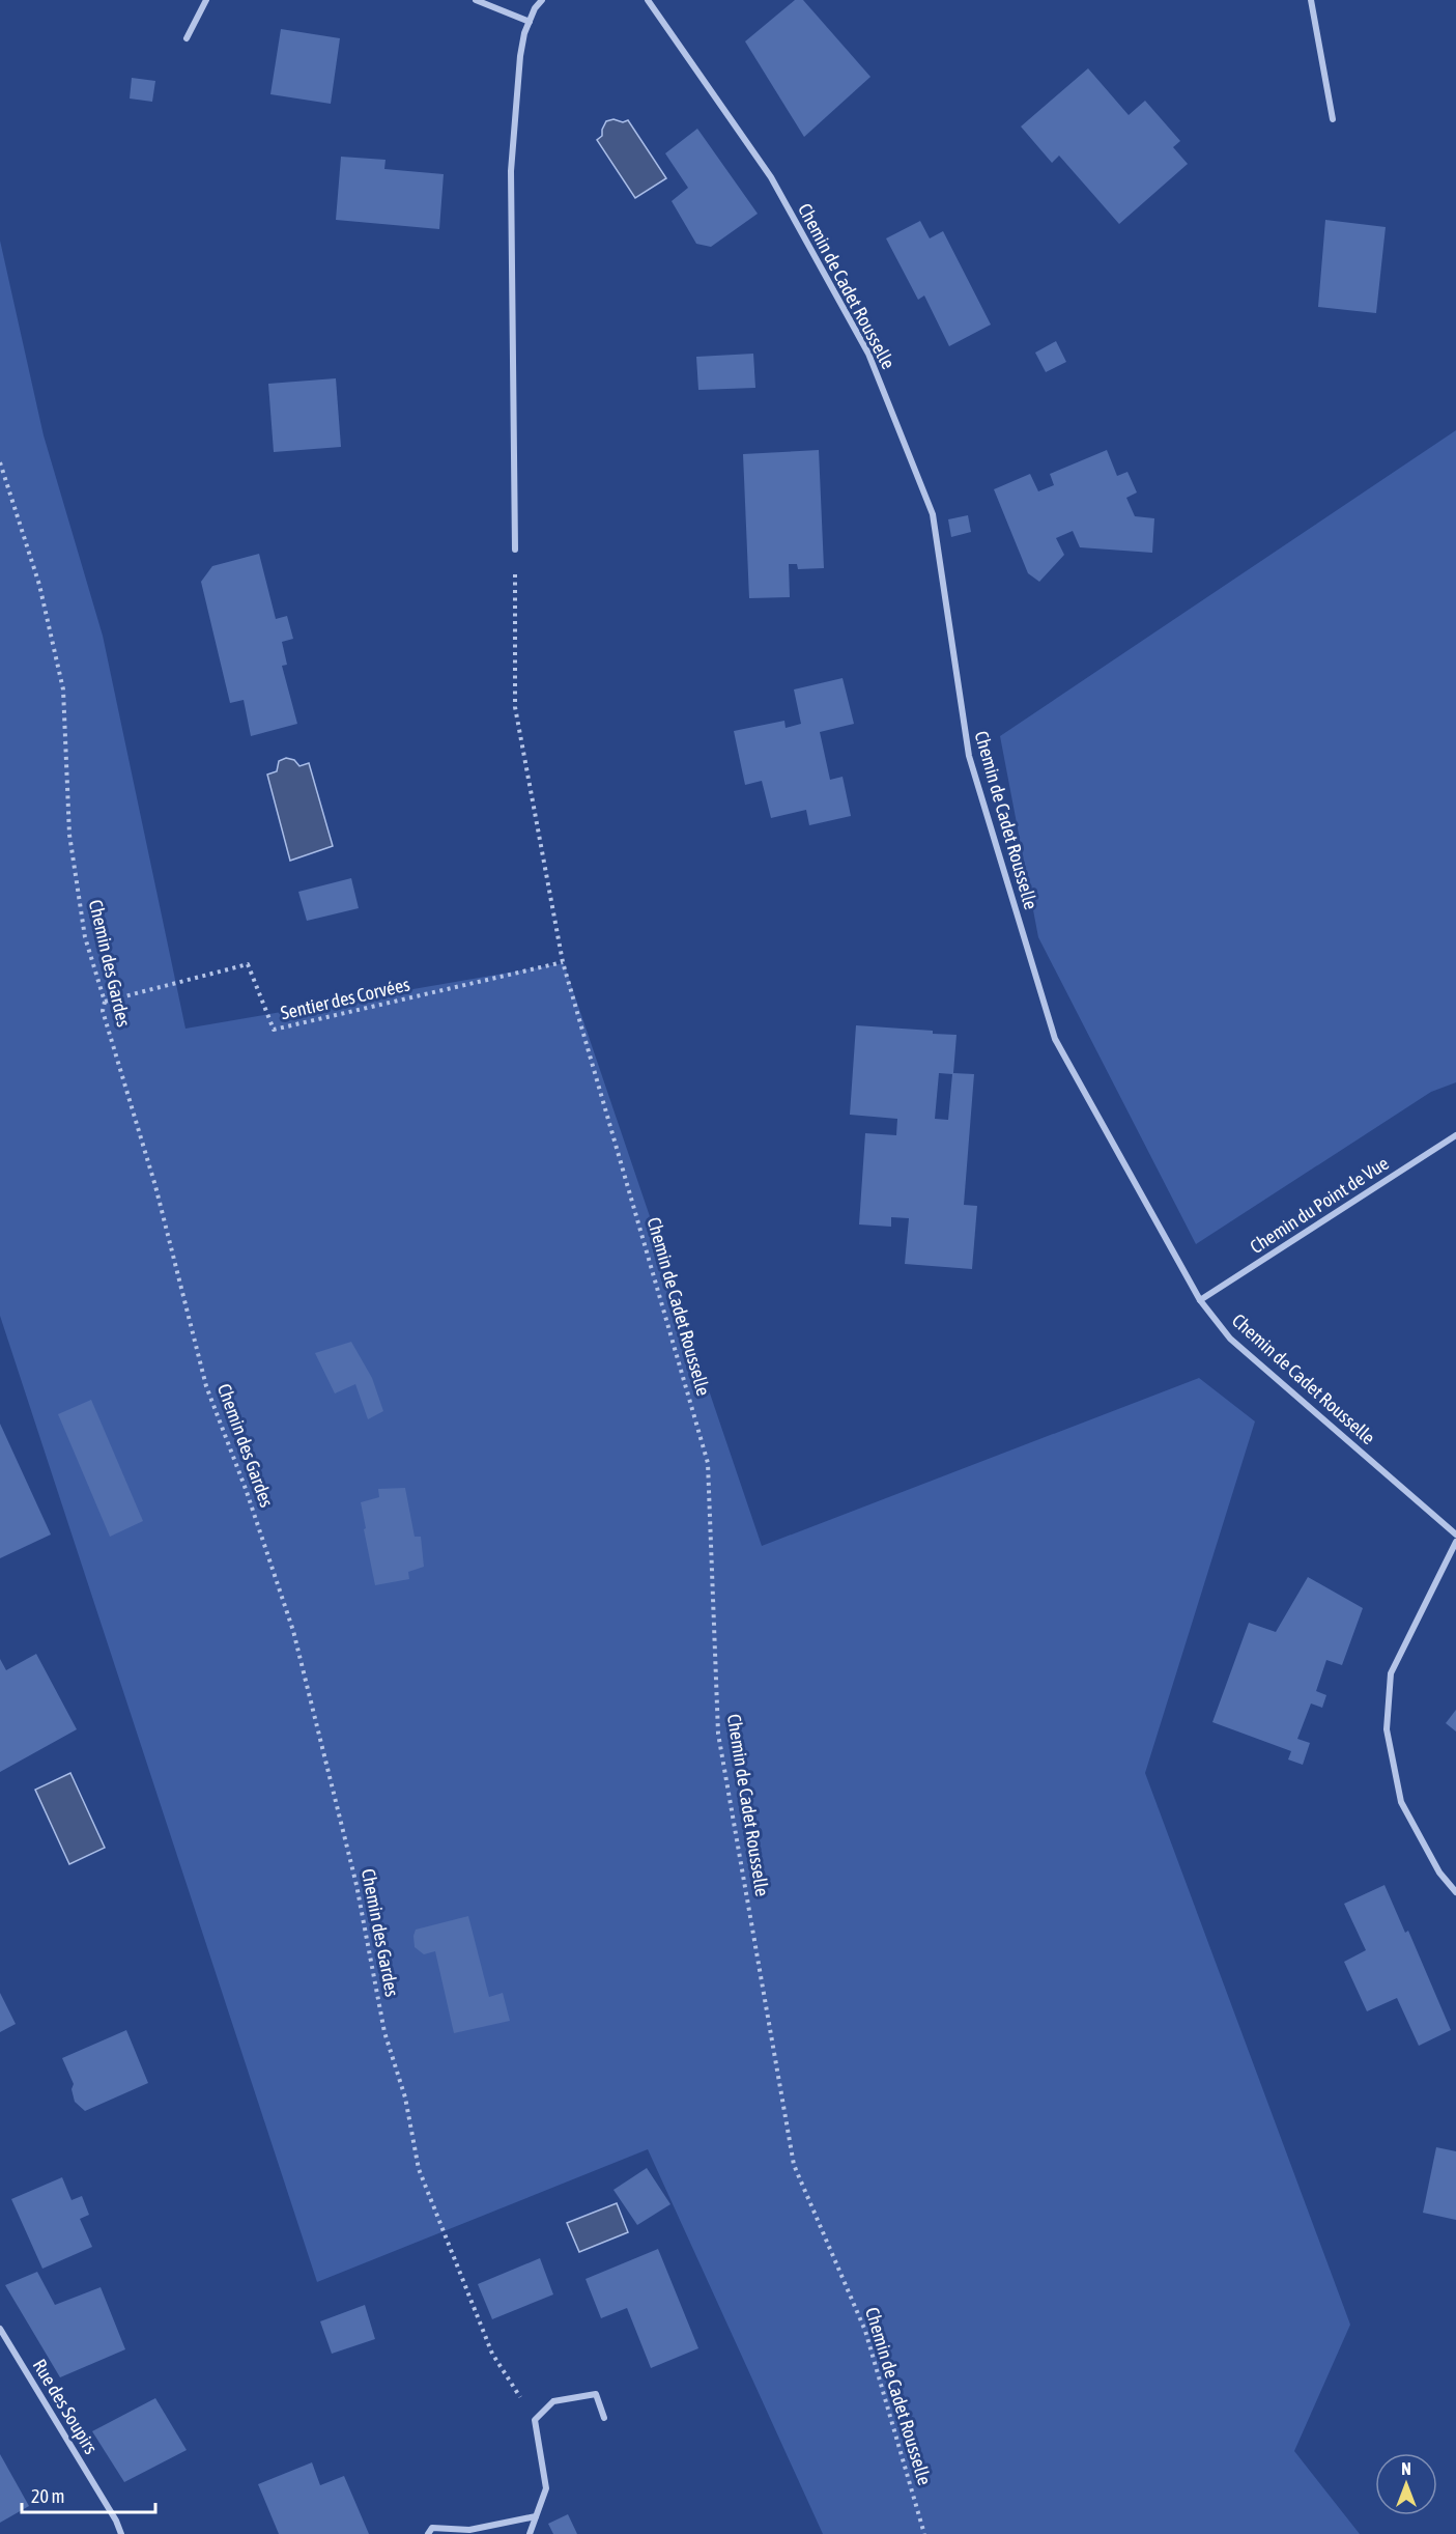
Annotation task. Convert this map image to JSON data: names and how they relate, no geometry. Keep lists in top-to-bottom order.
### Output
{
  "streets": {
    "street": ["Chemin de Cadet Rousselle", "Chemin du Point de Vue", "Rue des Soupirs"],
    "path": ["Chemin des Gardes", "Sentier des Corvées"]
  },
  "crossings": [
    ["Chemin de Cadet Rousselle", "Sentier des Corvées"],
    ["Chemin de Cadet Rousselle", "Chemin du Point de Vue"],
    ["Chemin des Gardes", "Sentier des Corvées"]
  ],
  "scale_bar": "20 m",
  "north": "top"
}
